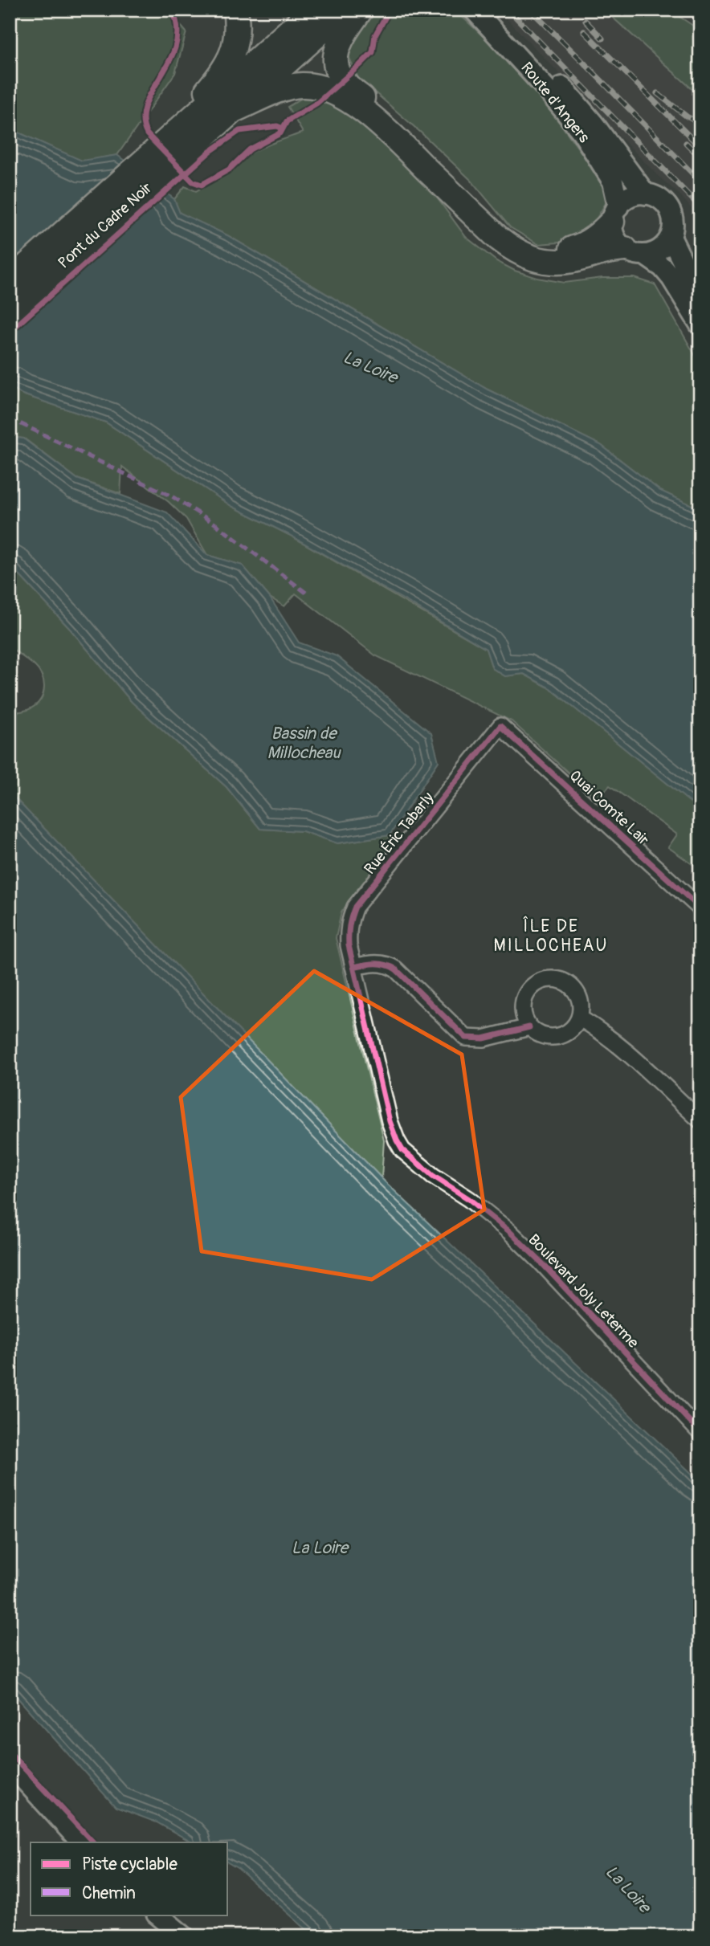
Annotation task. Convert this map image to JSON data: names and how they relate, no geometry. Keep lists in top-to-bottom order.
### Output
{
  "streets": {
    "highway": ["Pont du Cadre Noir"],
    "main road": ["Route d'Angers"],
    "street": ["Quai Comte Lair", "Rue Éric Tabarly", "Boulevard Joly Leterme"]
  },
  "crossings": [
    ["Quai Comte Lair", "Rue Éric Tabarly"],
    ["Rue Éric Tabarly", "Boulevard Joly Leterme"]
  ],
  "districts": ["ÎLE DE MILLOCHEAU"],
  "water": ["La Loire", "Bassin de Millocheau"],
  "legend": ["Piste cyclable", "Chemin"]
}
